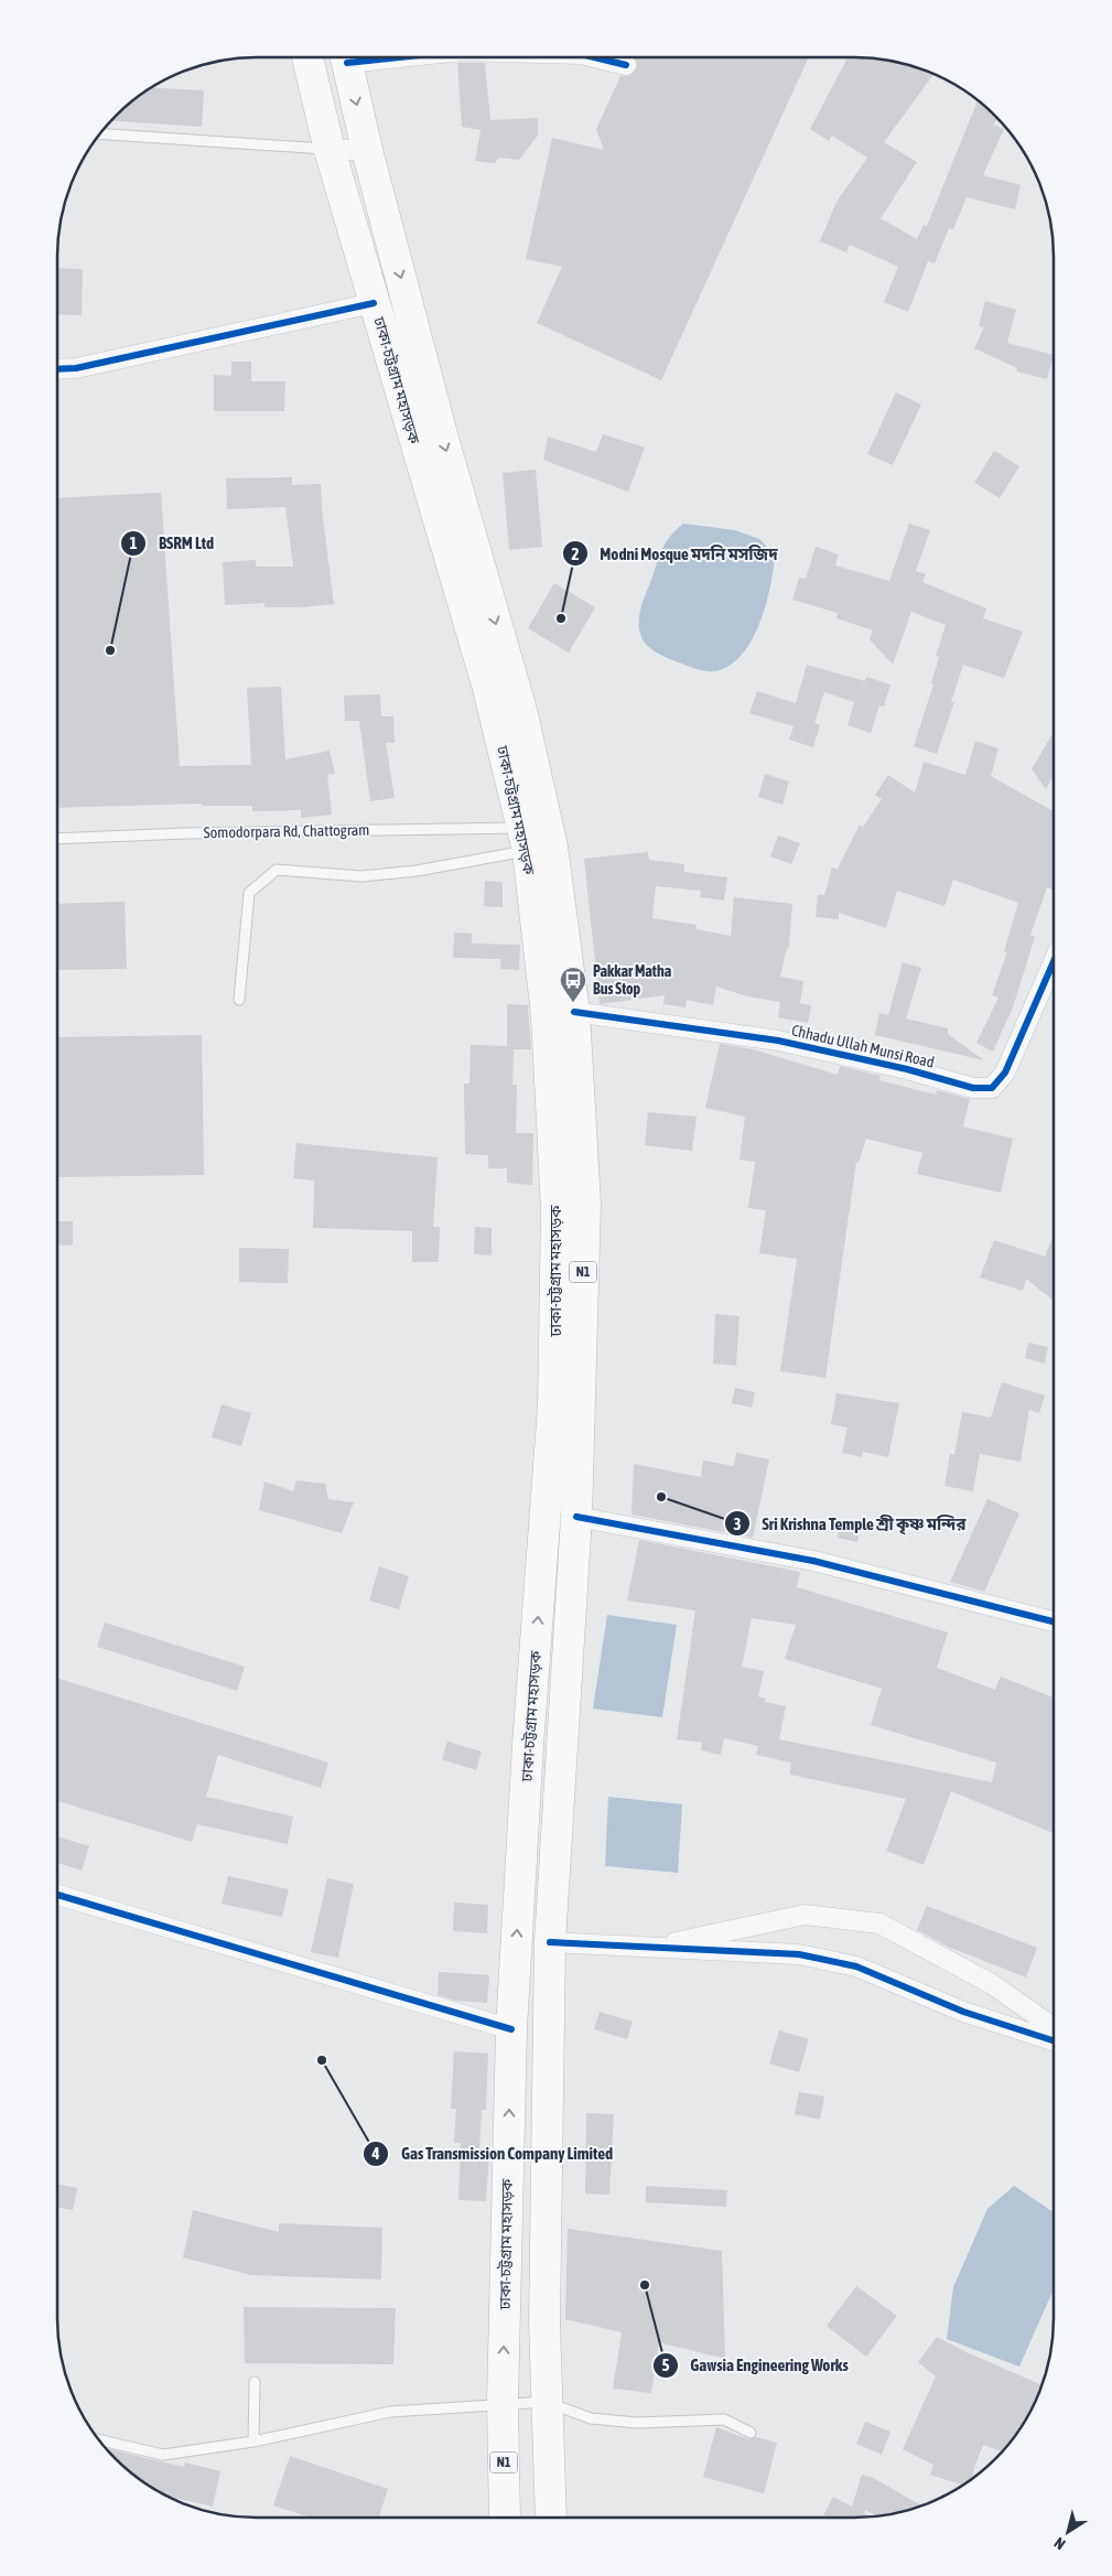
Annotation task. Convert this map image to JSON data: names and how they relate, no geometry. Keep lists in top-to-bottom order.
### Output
{
  "streets": {
    "highway": ["ঢাকা-চট্টগ্রাম মহাসড়ক", "N1"],
    "street": ["Chhadu Ullah Munsi Road"],
    "lane": ["Somodorpara Rd, Chattogram"]
  },
  "crossings": [
    ["ঢাকা-চট্টগ্রাম মহাসড়ক", "Somodorpara Rd, Chattogram"],
    ["ঢাকা-চট্টগ্রাম মহাসড়ক", "Chhadu Ullah Munsi Road"]
  ],
  "places": {
    "other": [
      "Modni Mosque মদনি মসজিদ",
      "BSRM Ltd",
      "Sri Krishna Temple শ্রী কৃষ্ণ মন্দির",
      "Gas Transmission Company Limited",
      "Gawsia Engineering Works"
    ],
    "bus stop": ["Pakkar Matha Bus Stop"]
  },
  "north": "bottom left"
}
